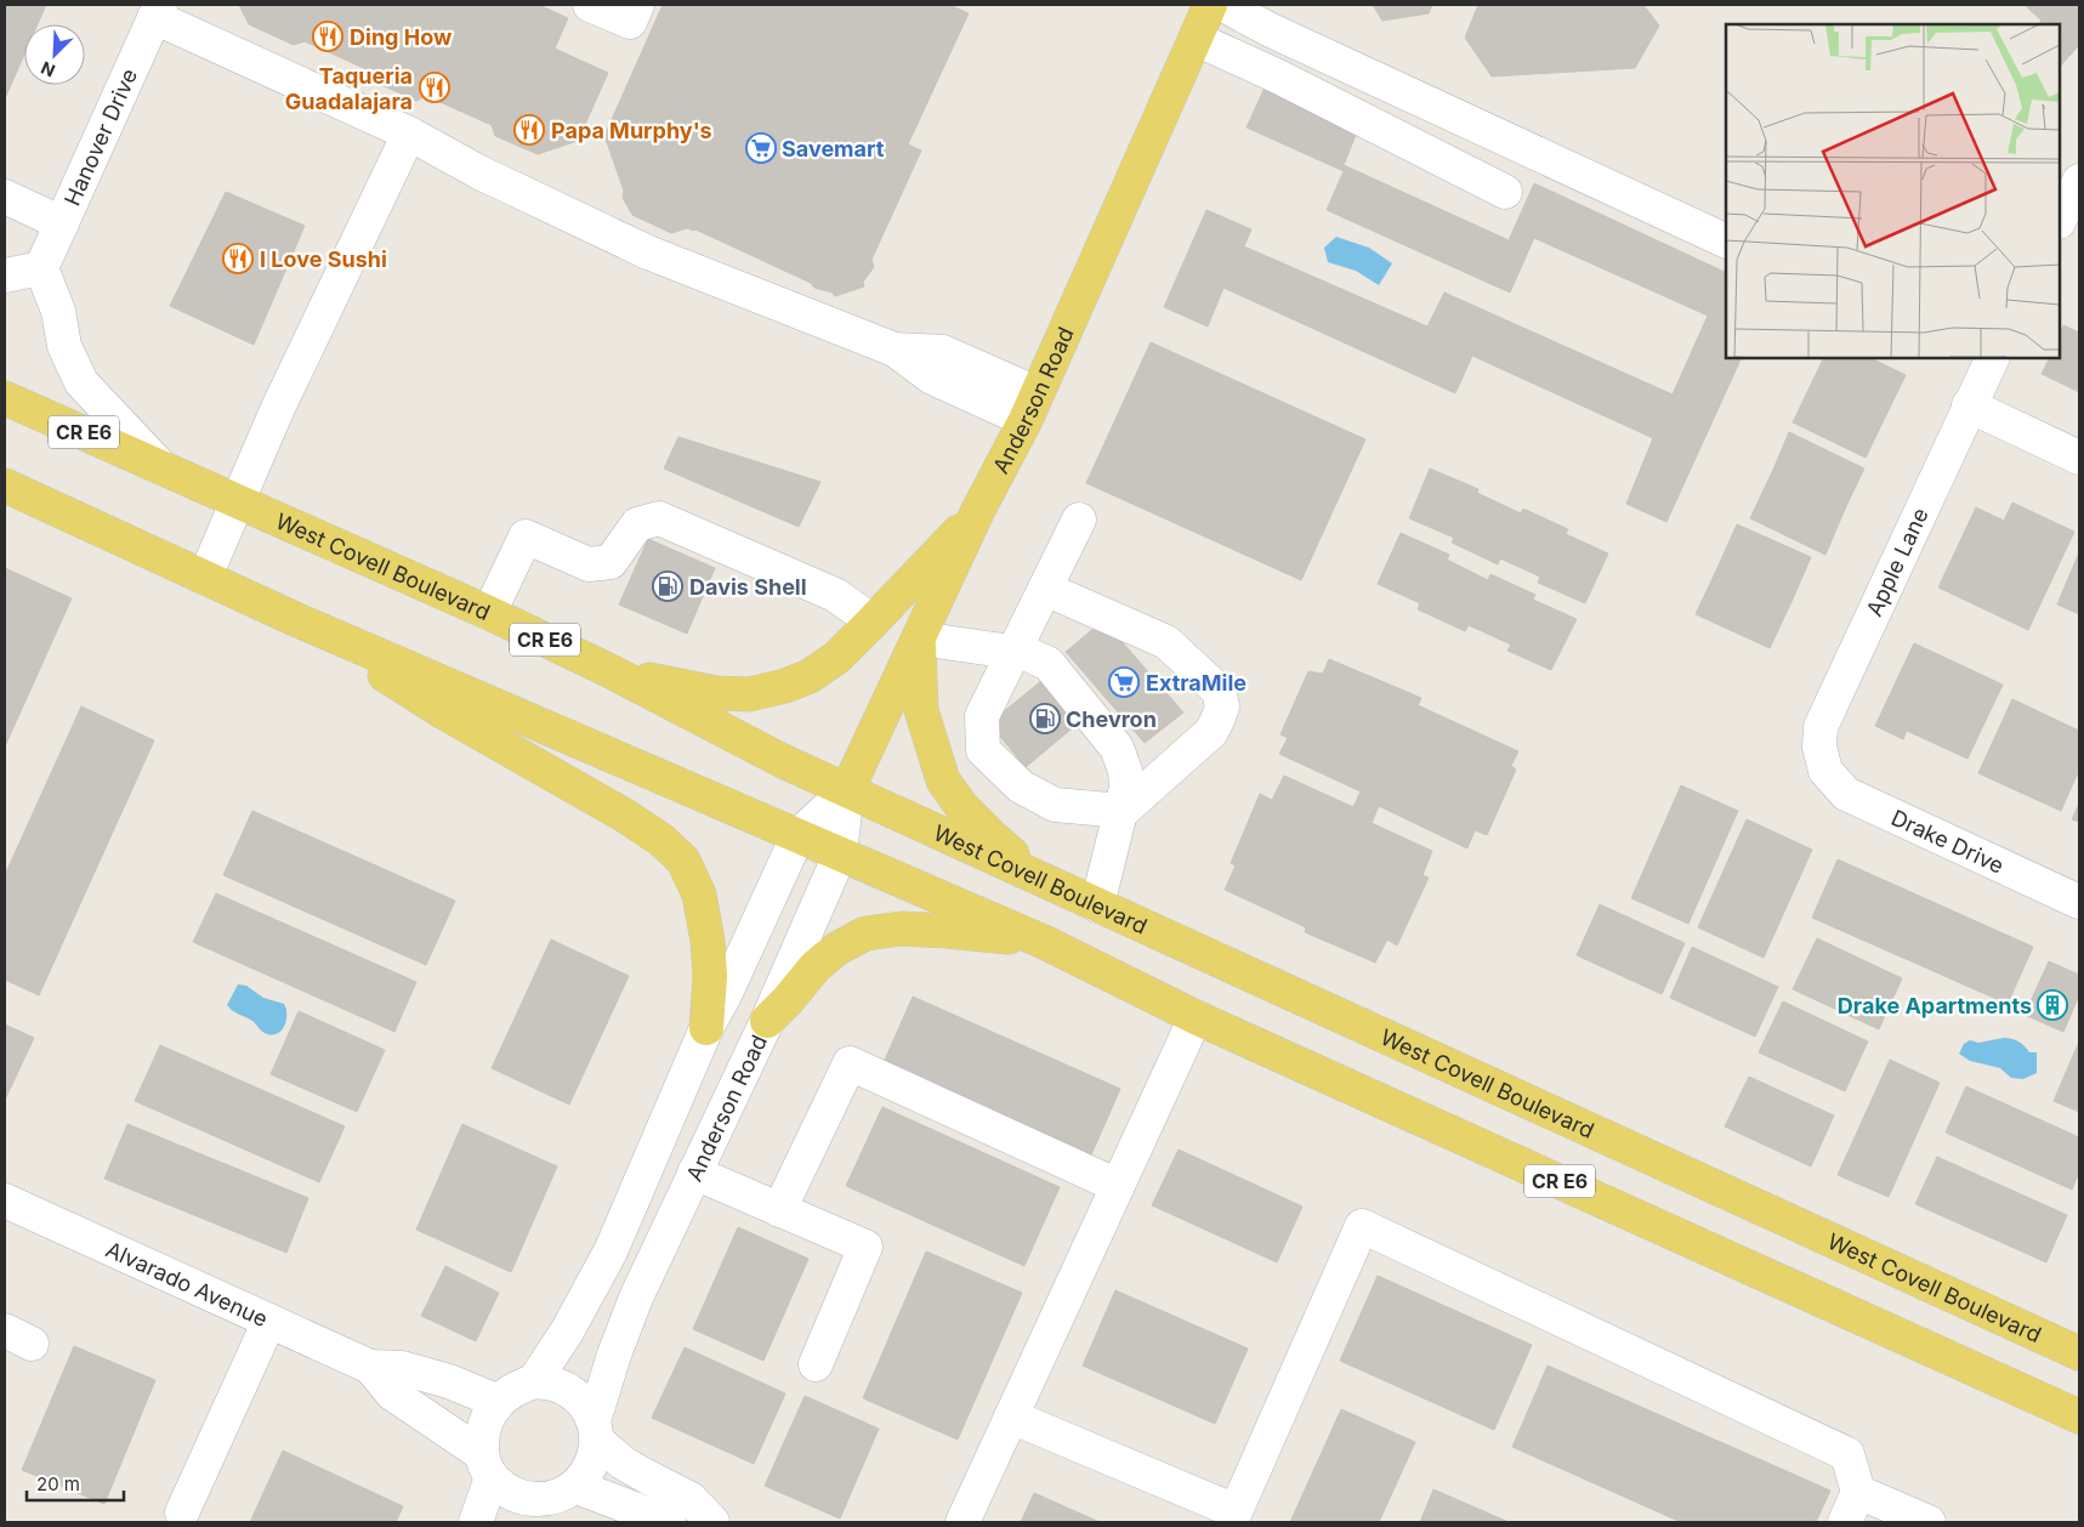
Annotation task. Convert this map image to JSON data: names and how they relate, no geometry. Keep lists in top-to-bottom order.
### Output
{
  "streets": {
    "main road": ["Anderson Road", "CR E6", "West Covell Boulevard"],
    "street": [
      "Hanover Drive",
      "Apple Lane",
      "Drake Drive",
      "Alvarado Avenue"
    ]
  },
  "crossings": [
    ["Anderson Road", "CR E6"],
    ["Anderson Road", "West Covell Boulevard"],
    ["Anderson Road", "Alvarado Avenue"],
    ["Apple Lane", "Drake Drive"]
  ],
  "places": {
    "restaurant": [
      "Ding How",
      "Taqueria Guadalajara",
      "Papa Murphy's",
      "I Love Sushi"
    ],
    "supermarket": ["Savemart", "ExtraMile"],
    "fuel station": ["Davis Shell", "Chevron"],
    "building": ["Drake Apartments"]
  },
  "scale_bar": "20 m",
  "north": "bottom left"
}
